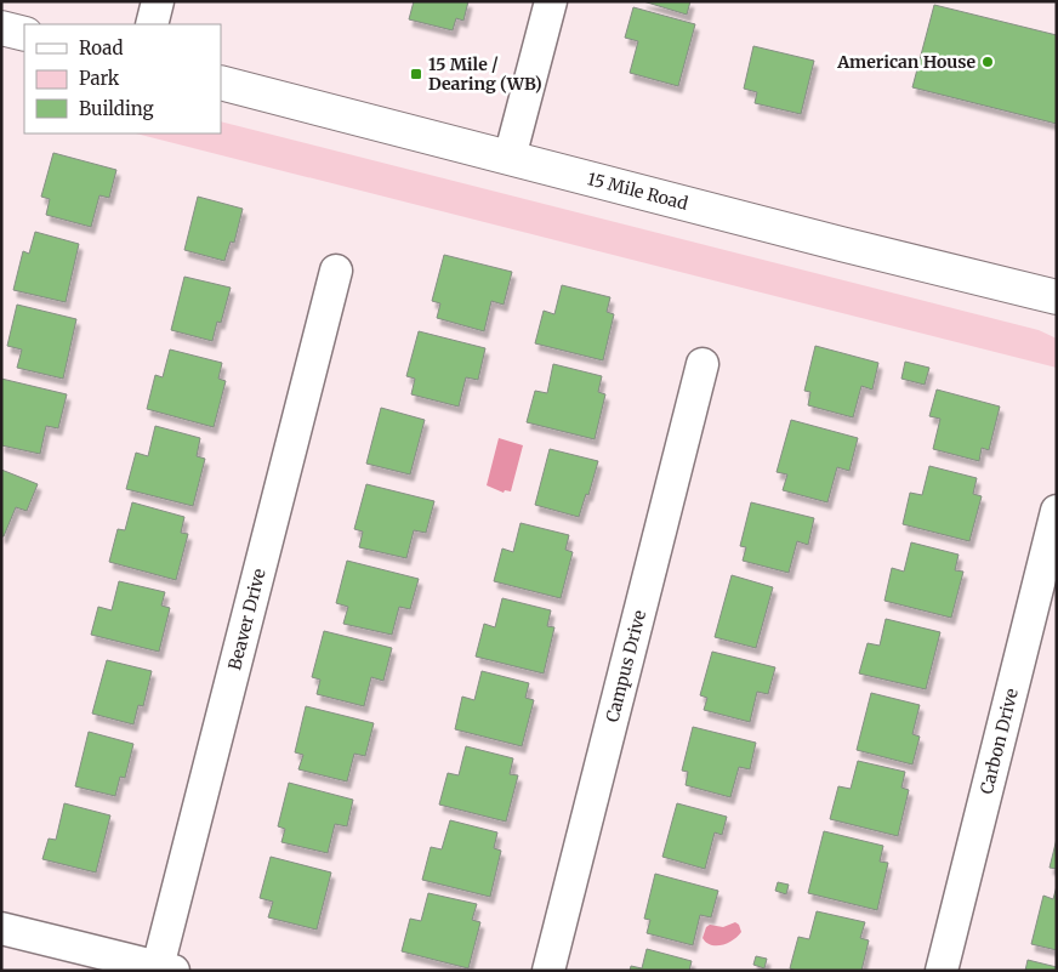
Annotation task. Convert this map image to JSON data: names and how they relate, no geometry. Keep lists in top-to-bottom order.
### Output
{
  "streets": {
    "main road": ["15 Mile Road"],
    "street": ["Beaver Drive", "Campus Drive", "Carbon Drive"]
  },
  "places": {
    "other": ["American House"],
    "transit": ["15 Mile / Dearing (WB)"]
  },
  "legend": ["Road", "Park", "Building"]
}
